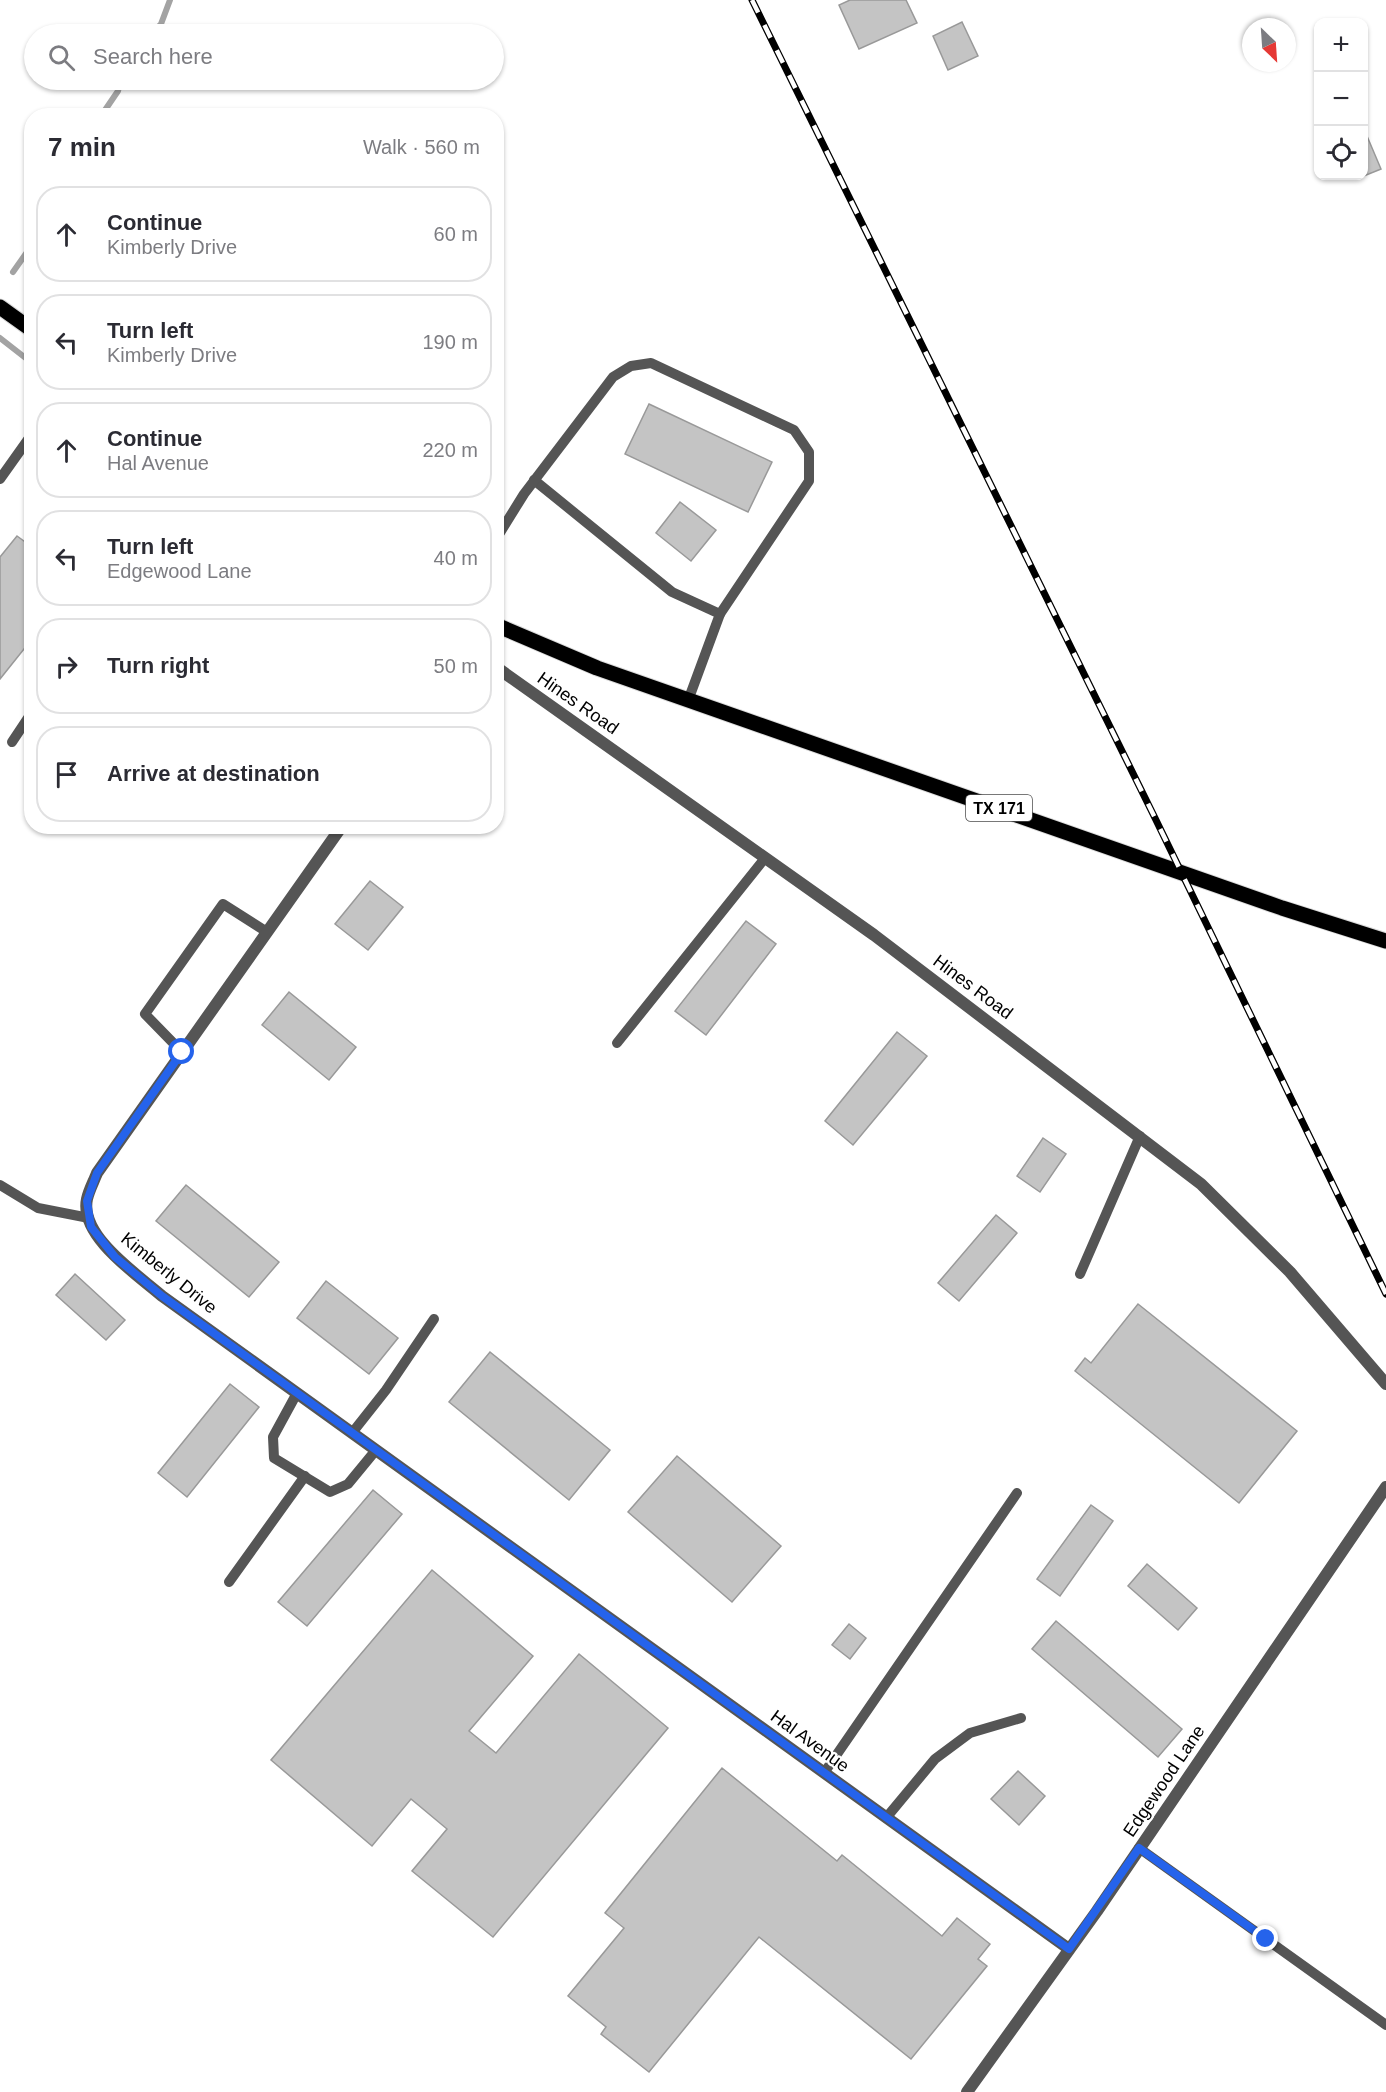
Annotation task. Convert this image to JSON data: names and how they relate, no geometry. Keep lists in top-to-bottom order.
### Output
{
  "streets": {
    "main road": ["TX 171"],
    "street": [
      "Hines Road",
      "Kimberly Drive",
      "Hal Avenue",
      "Edgewood Lane"
    ]
  },
  "crossings": [
    ["Kimberly Drive", "Hal Avenue"],
    ["Hal Avenue", "Edgewood Lane"]
  ],
  "north": "bottom right",
  "page": {
    "map_buttons": ["+", "−"],
    "search": "Search here",
    "heading": ["7 min", "Walk · 560 m"],
    "list": [
      ["Continue", "Kimberly Drive", "60 m"],
      ["Turn left", "Kimberly Drive", "190 m"],
      ["Continue", "Hal Avenue", "220 m"],
      ["Turn left", "Edgewood Lane", "40 m"],
      ["Turn right", "50 m"],
      "Arrive at destination"
    ]
  }
}
